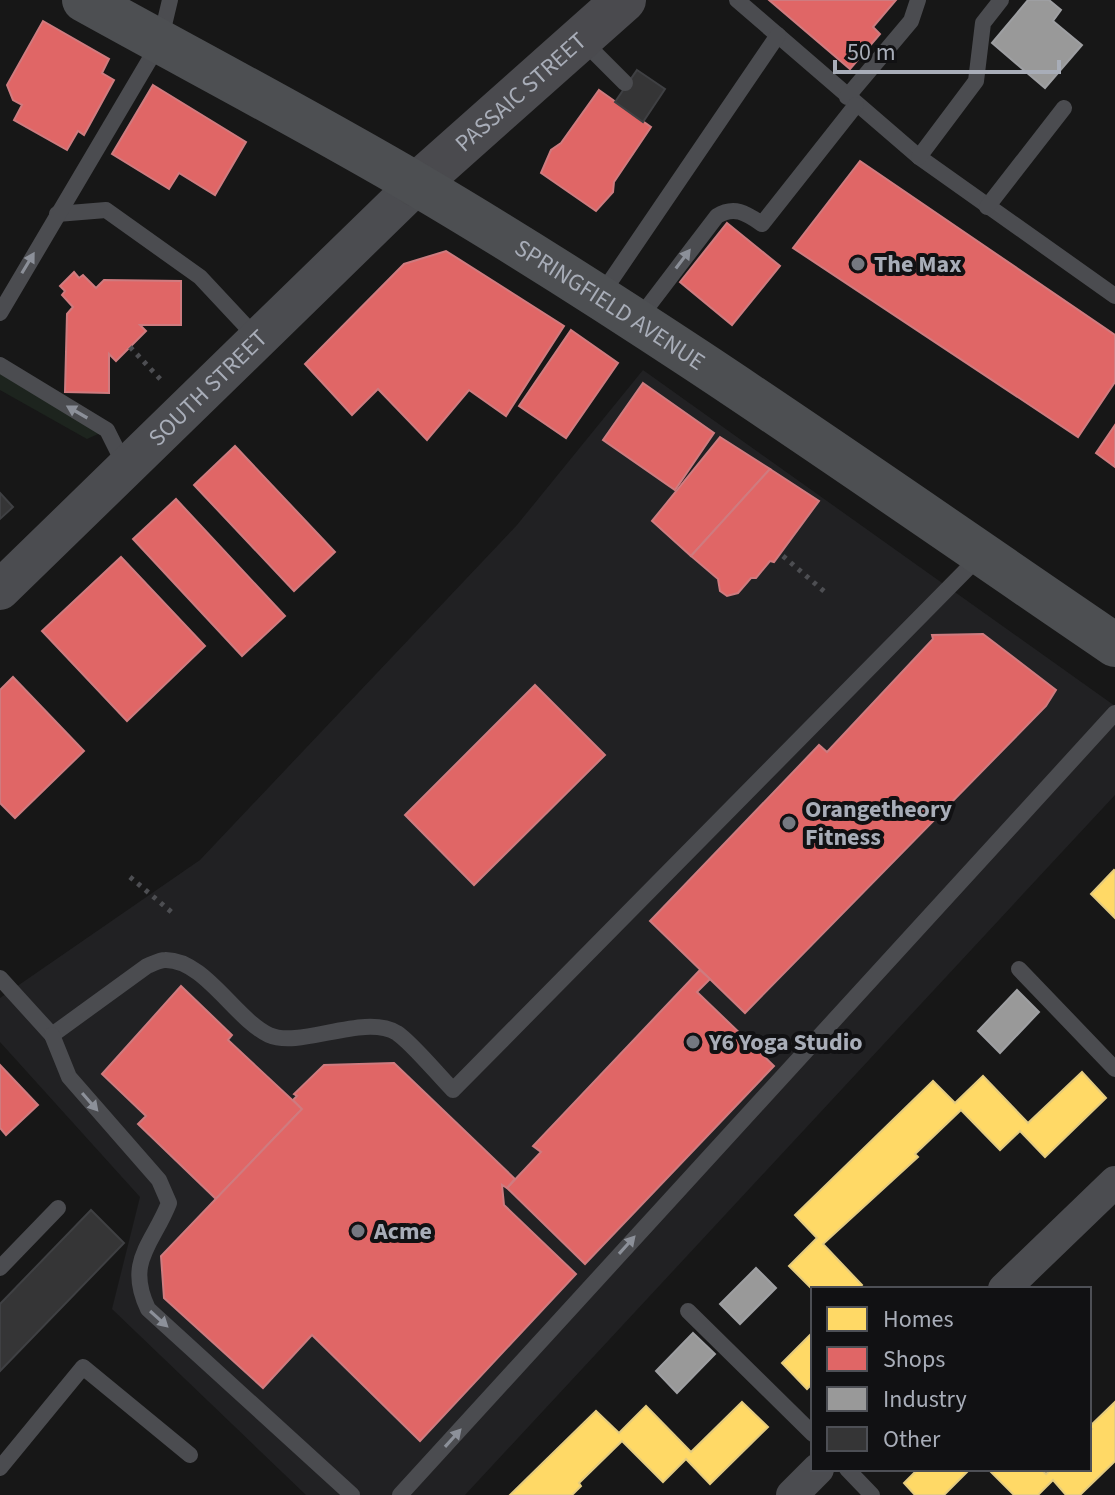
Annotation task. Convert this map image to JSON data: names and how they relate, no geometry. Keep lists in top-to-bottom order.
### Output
{
  "streets": {
    "main road": ["PASSAIC STREET", "SPRINGFIELD AVENUE"],
    "street": ["SOUTH STREET"]
  },
  "crossings": [
    ["PASSAIC STREET", "SPRINGFIELD AVENUE"],
    ["PASSAIC STREET", "SOUTH STREET"],
    ["SPRINGFIELD AVENUE", "SOUTH STREET"]
  ],
  "places": [
    "The Max",
    "Orangetheory Fitness",
    "Y6 Yoga Studio",
    "Acme"
  ],
  "legend": [
    "Homes",
    "Shops",
    "Industry",
    "Other"
  ],
  "scale_bar": "50 m"
}
